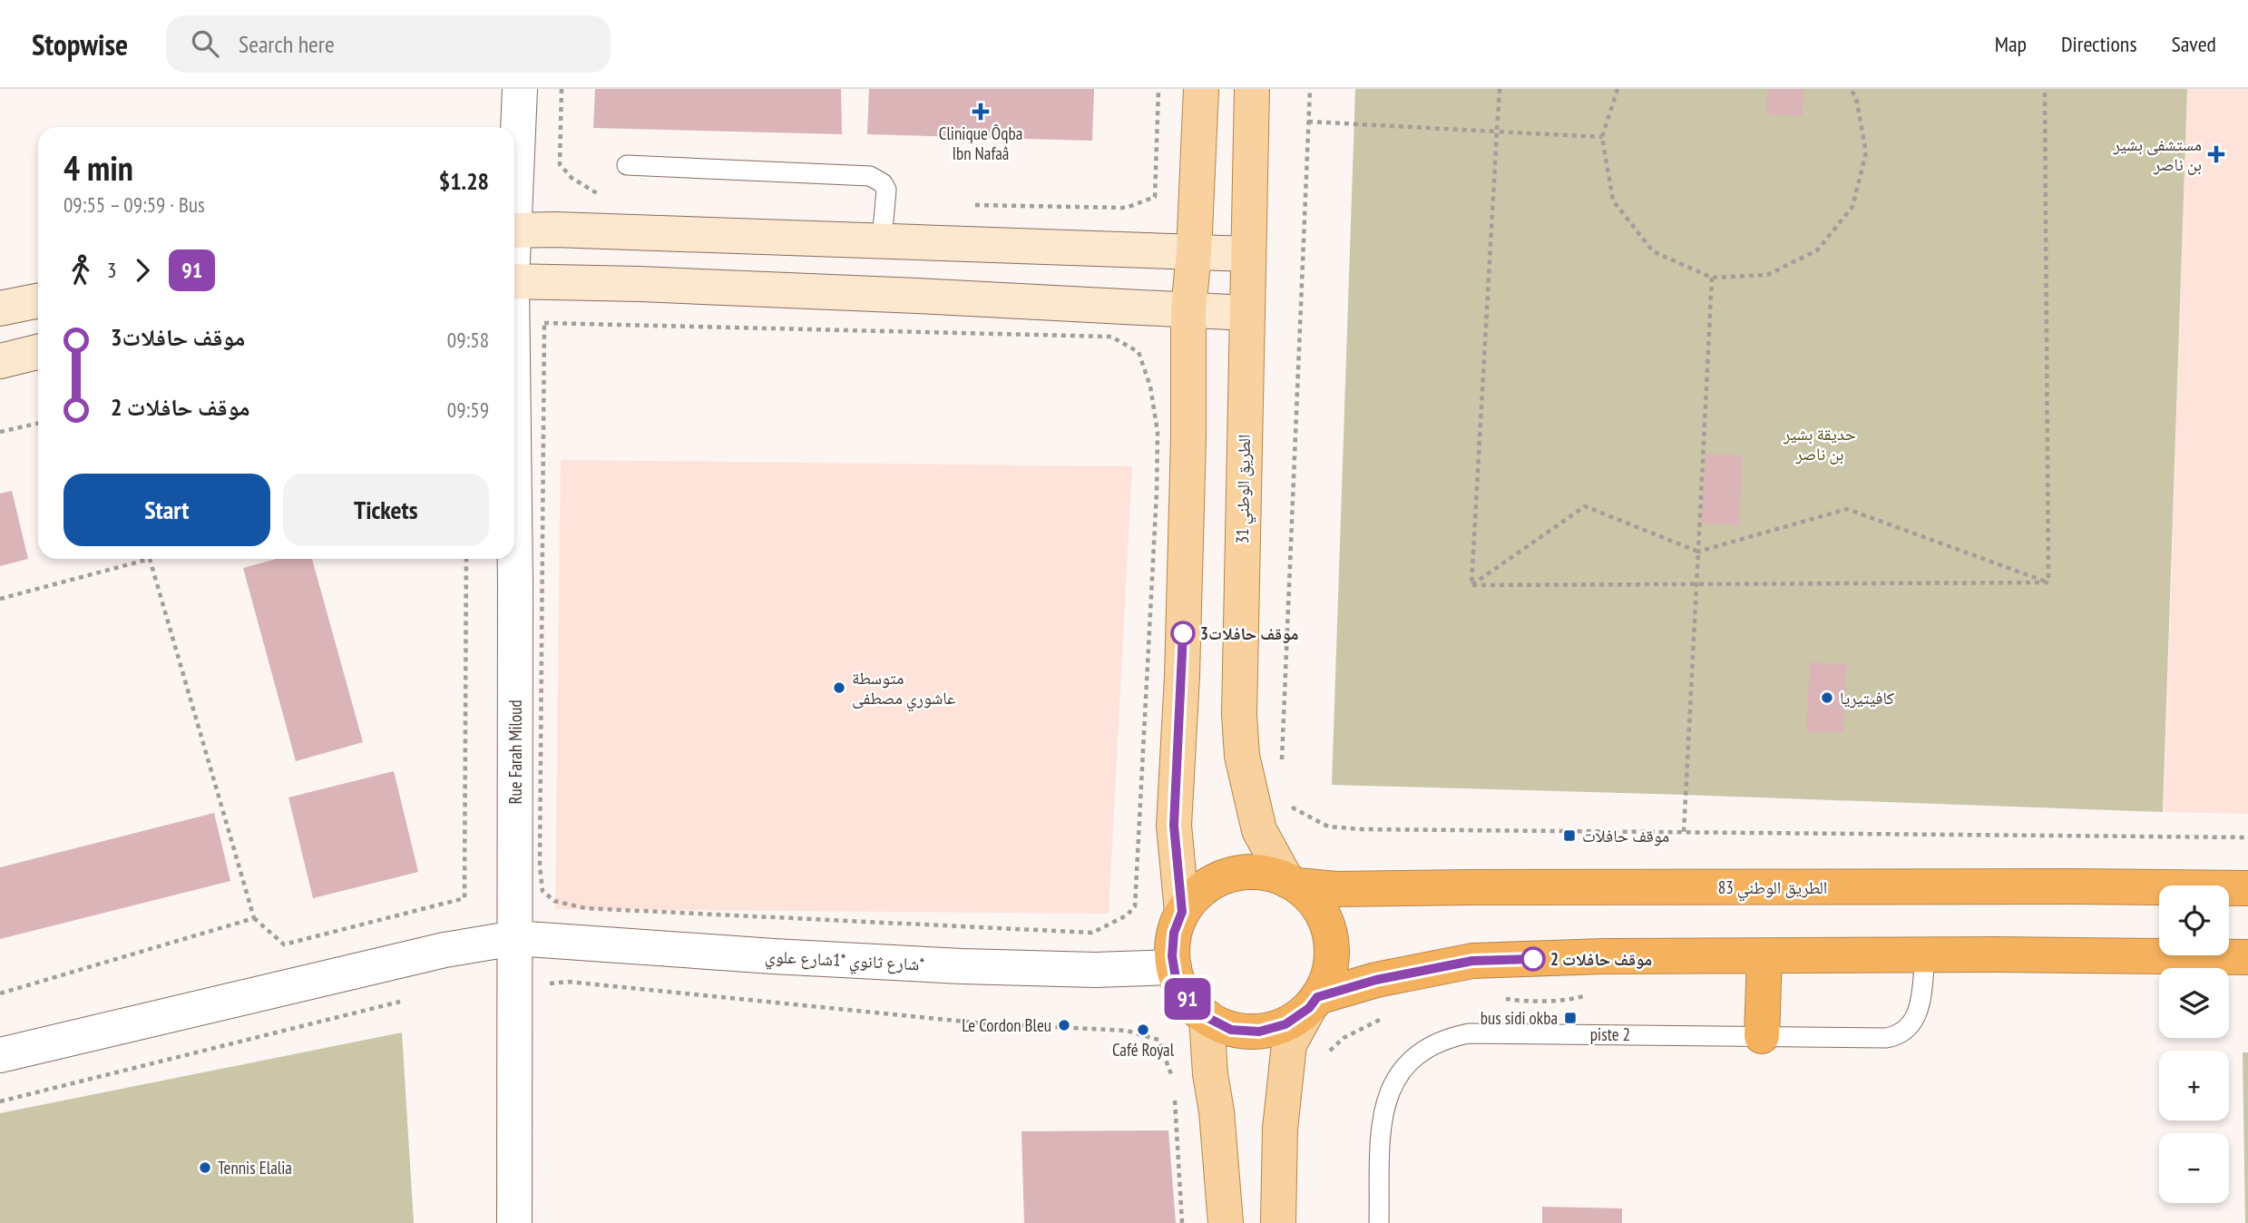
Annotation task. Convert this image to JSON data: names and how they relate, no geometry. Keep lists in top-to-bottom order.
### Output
{
  "streets": {
    "highway": ["الطريق الوطني 83"],
    "main road": ["الطريق الوطني 31"],
    "street": ["Rue Farah Miloud", "شارع ثانوي *1شارع علوي*"],
    "lane": ["piste 2"]
  },
  "crossings": [
    ["الطريق الوطني 31", "الطريق الوطني 83"],
    ["الطريق الوطني 31", "شارع ثانوي *1شارع علوي*"],
    ["Rue Farah Miloud", "شارع ثانوي *1شارع علوي*"],
    ["الطريق الوطني 83", "شارع ثانوي *1شارع علوي*"]
  ],
  "parks": ["حديقة بشير بن ناصر"],
  "places": {
    "health": ["Clinique Ôqba Ibn Nafaâ", "مستشفى بشير بن ناصر"],
    "other": [
      "موقف حافلات3",
      "متوسطة عاشوري مصطفى",
      "كافيتيريا",
      "موقف حافلات 2",
      "Le Cordon Bleu",
      "Café Royal",
      "Tennis Elalia"
    ],
    "transit": ["موقف حافلات", "bus sidi okba"]
  },
  "lines": ["bus line 91"],
  "page": {
    "header": "Stopwise",
    "search": "Search here",
    "nav": ["Map", "Directions", "Saved"],
    "on_map": "91",
    "heading": ["4 min", "09:55 – 09:59 · Bus", "$1.28"],
    "legs": ["3", "91"],
    "list": [
      {
        "name": "موقف حافلات3",
        "value": "09:58"
      },
      {
        "name": "موقف حافلات 2",
        "value": "09:59"
      }
    ],
    "buttons": ["Start", "Tickets"],
    "map_buttons": ["+", "−"]
  }
}
